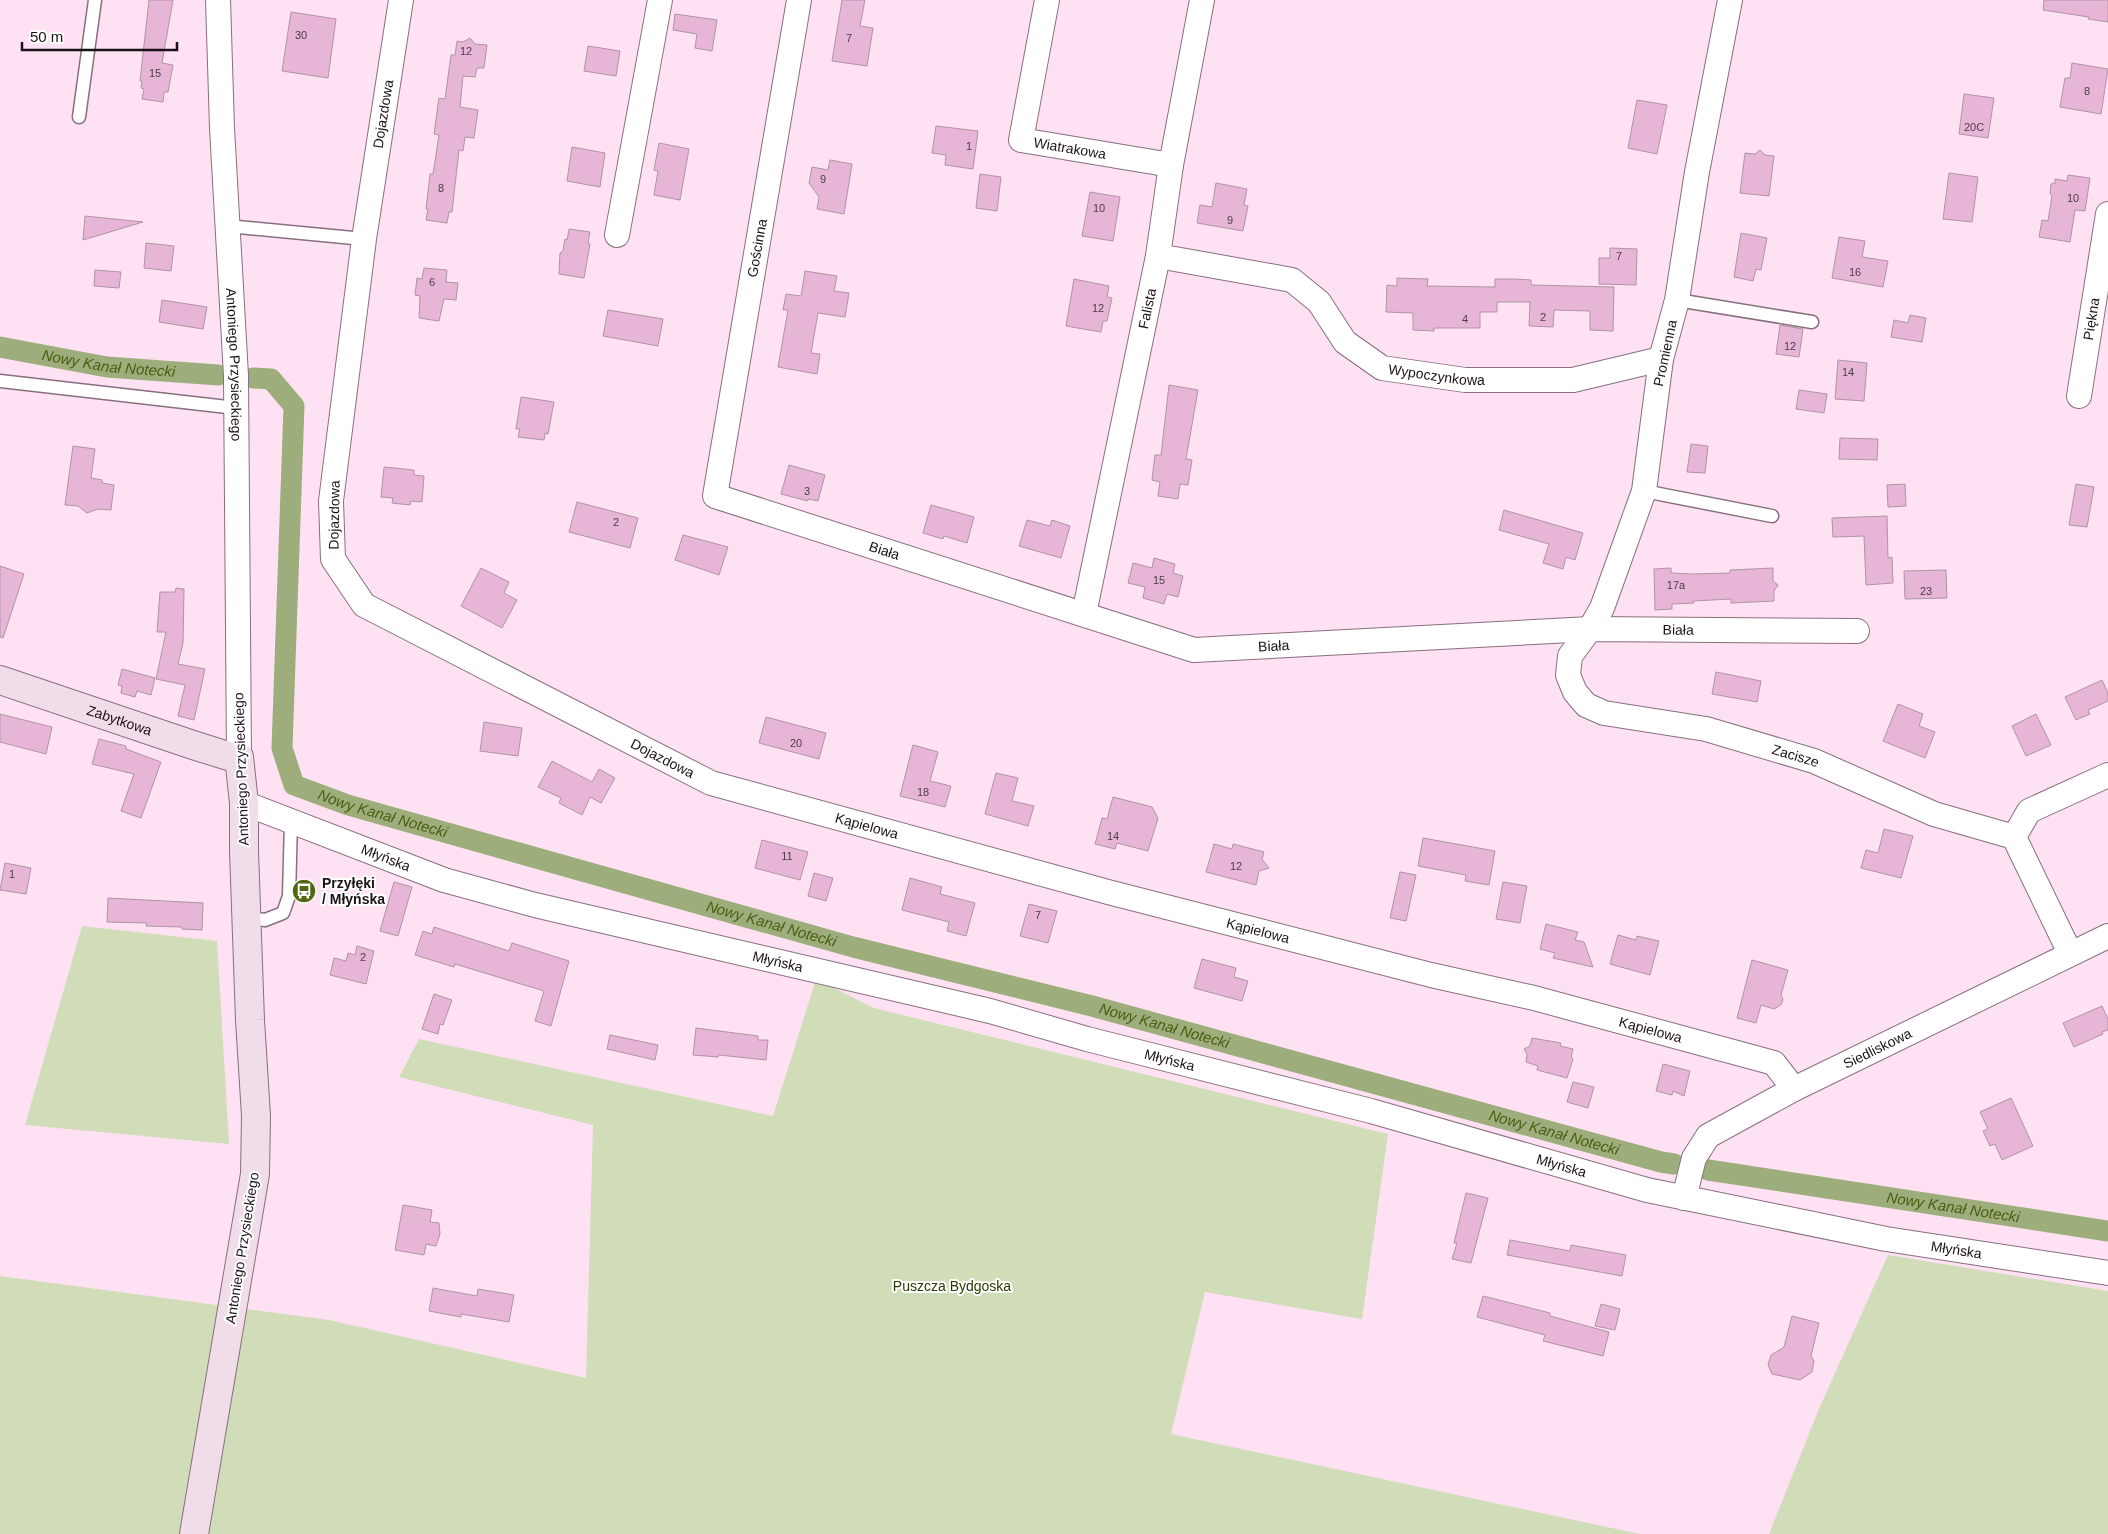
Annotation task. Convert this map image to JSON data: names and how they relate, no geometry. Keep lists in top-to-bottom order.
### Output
{
  "streets": {
    "street": [
      "Dojazdowa",
      "Wiatrakowa",
      "Gościnna",
      "Falista",
      "Piękna",
      "Promienna",
      "Antoniego Przysieckiego",
      "Wypoczynkowa",
      "Biała",
      "Zabytkowa",
      "Zacisze",
      "Kąpielowa",
      "Młyńska",
      "Siedliskowa"
    ]
  },
  "crossings": [
    ["Dojazdowa", "Kąpielowa"],
    ["Wiatrakowa", "Falista"],
    ["Gościnna", "Biała"],
    ["Falista", "Wypoczynkowa"],
    ["Falista", "Biała"],
    ["Promienna", "Wypoczynkowa"],
    ["Promienna", "Biała"],
    ["Promienna", "Zacisze"],
    ["Antoniego Przysieckiego", "Zabytkowa"],
    ["Antoniego Przysieckiego", "Młyńska"],
    ["Kąpielowa", "Siedliskowa"],
    ["Młyńska", "Siedliskowa"]
  ],
  "water": ["Nowy Kanał Notecki"],
  "parks": ["Puszcza Bydgoska"],
  "places": {
    "bus stop": ["Przyłęki / Młyńska"]
  },
  "house_numbers": [
    "30",
    "7",
    "12",
    "15",
    "8",
    "20C",
    "1",
    "9",
    "8",
    "10",
    "10",
    "9",
    "7",
    "16",
    "6",
    "12",
    "2",
    "4",
    "12",
    "14",
    "3",
    "2",
    "15",
    "17a",
    "23",
    "20",
    "18",
    "14",
    "11",
    "12",
    "1",
    "7",
    "2"
  ],
  "scale_bar": "50 m"
}
